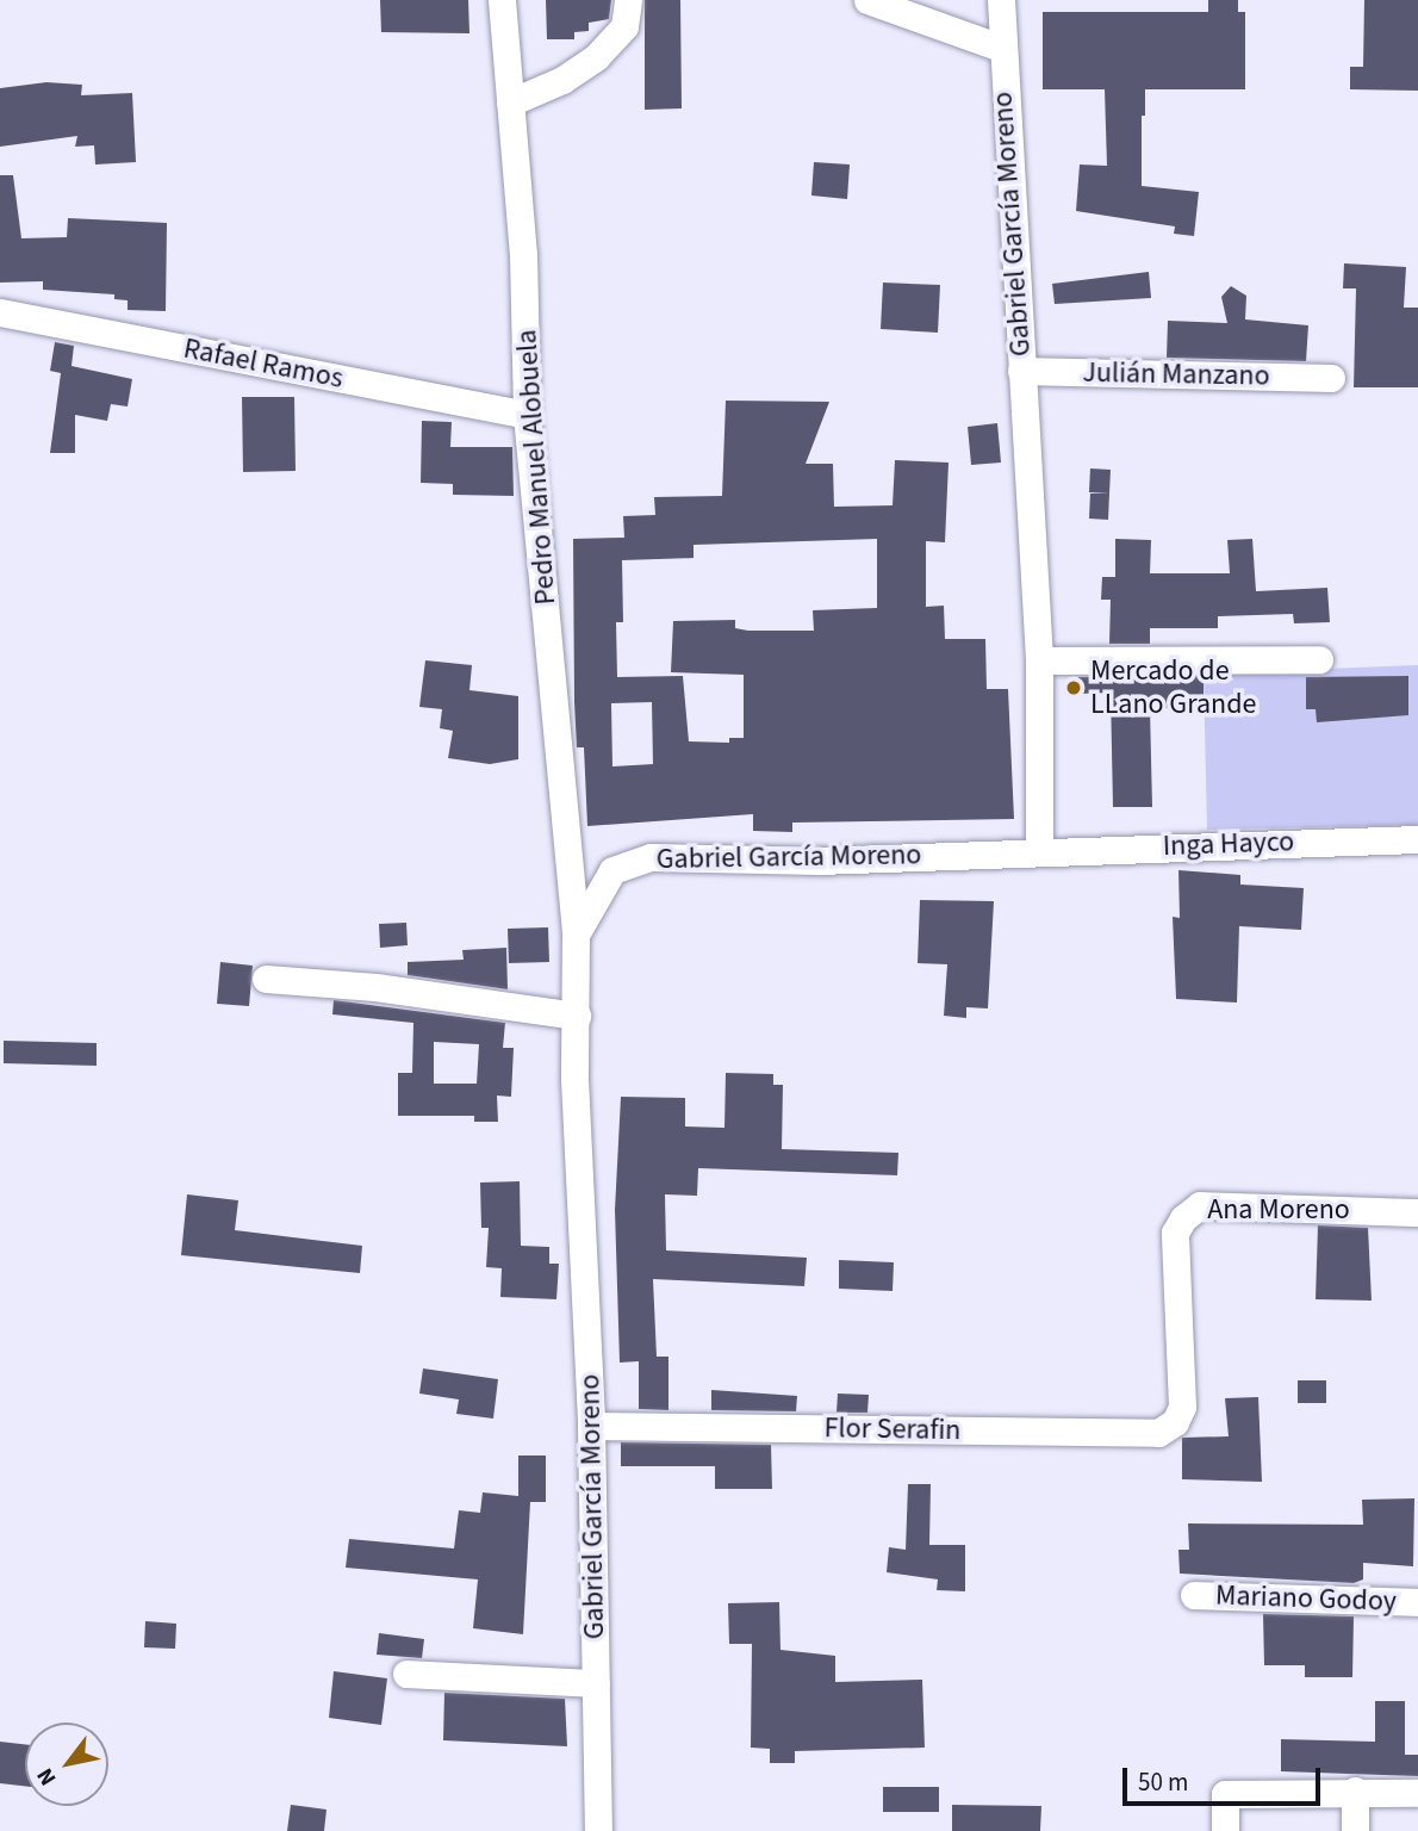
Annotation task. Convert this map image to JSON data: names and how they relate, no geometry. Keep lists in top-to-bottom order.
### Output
{
  "streets": {
    "street": [
      "Gabriel García Moreno",
      "Rafael Ramos",
      "Julián Manzano",
      "Pedro Manuel Alobuela",
      "Inga Hayco",
      "Ana Moreno",
      "Flor Serafin",
      "Mariano Godoy"
    ]
  },
  "crossings": [
    ["Gabriel García Moreno", "Julián Manzano"],
    ["Gabriel García Moreno", "Pedro Manuel Alobuela"],
    ["Gabriel García Moreno", "Inga Hayco"],
    ["Gabriel García Moreno", "Flor Serafin"],
    ["Rafael Ramos", "Pedro Manuel Alobuela"],
    ["Ana Moreno", "Flor Serafin"]
  ],
  "places": ["Mercado de LLano Grande"],
  "scale_bar": "50 m",
  "north": "bottom left"
}
